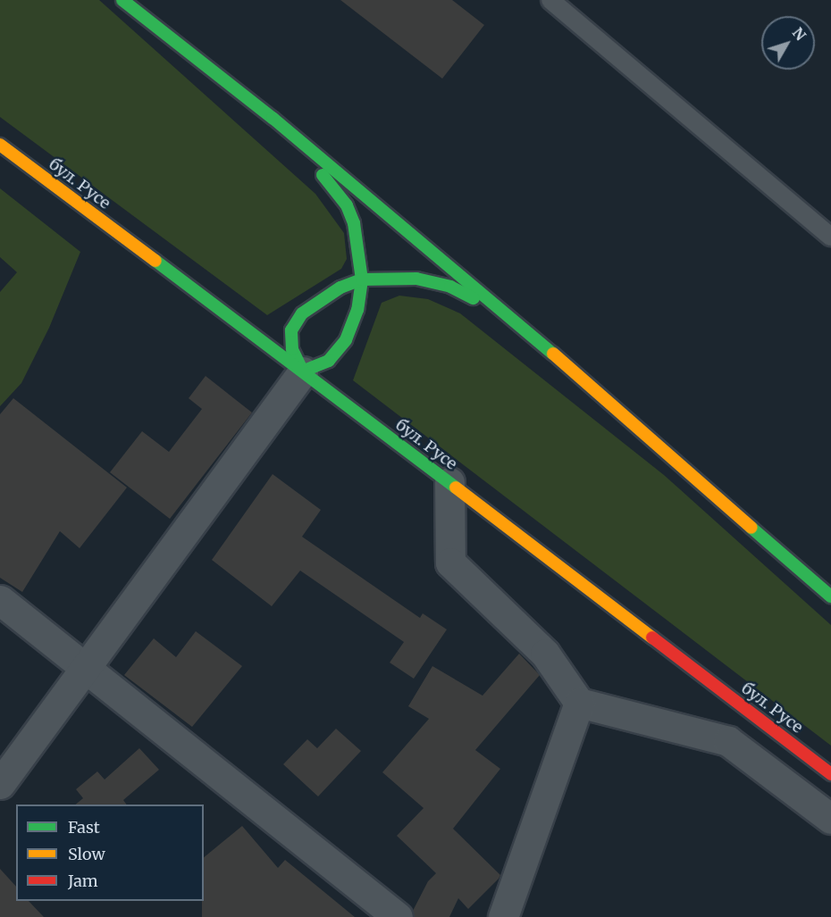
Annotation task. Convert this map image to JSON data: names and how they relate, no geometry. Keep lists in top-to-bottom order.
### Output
{
  "streets": {
    "main road": ["бул. Русе"]
  },
  "legend": ["Fast", "Slow", "Jam"],
  "north": "top right"
}
